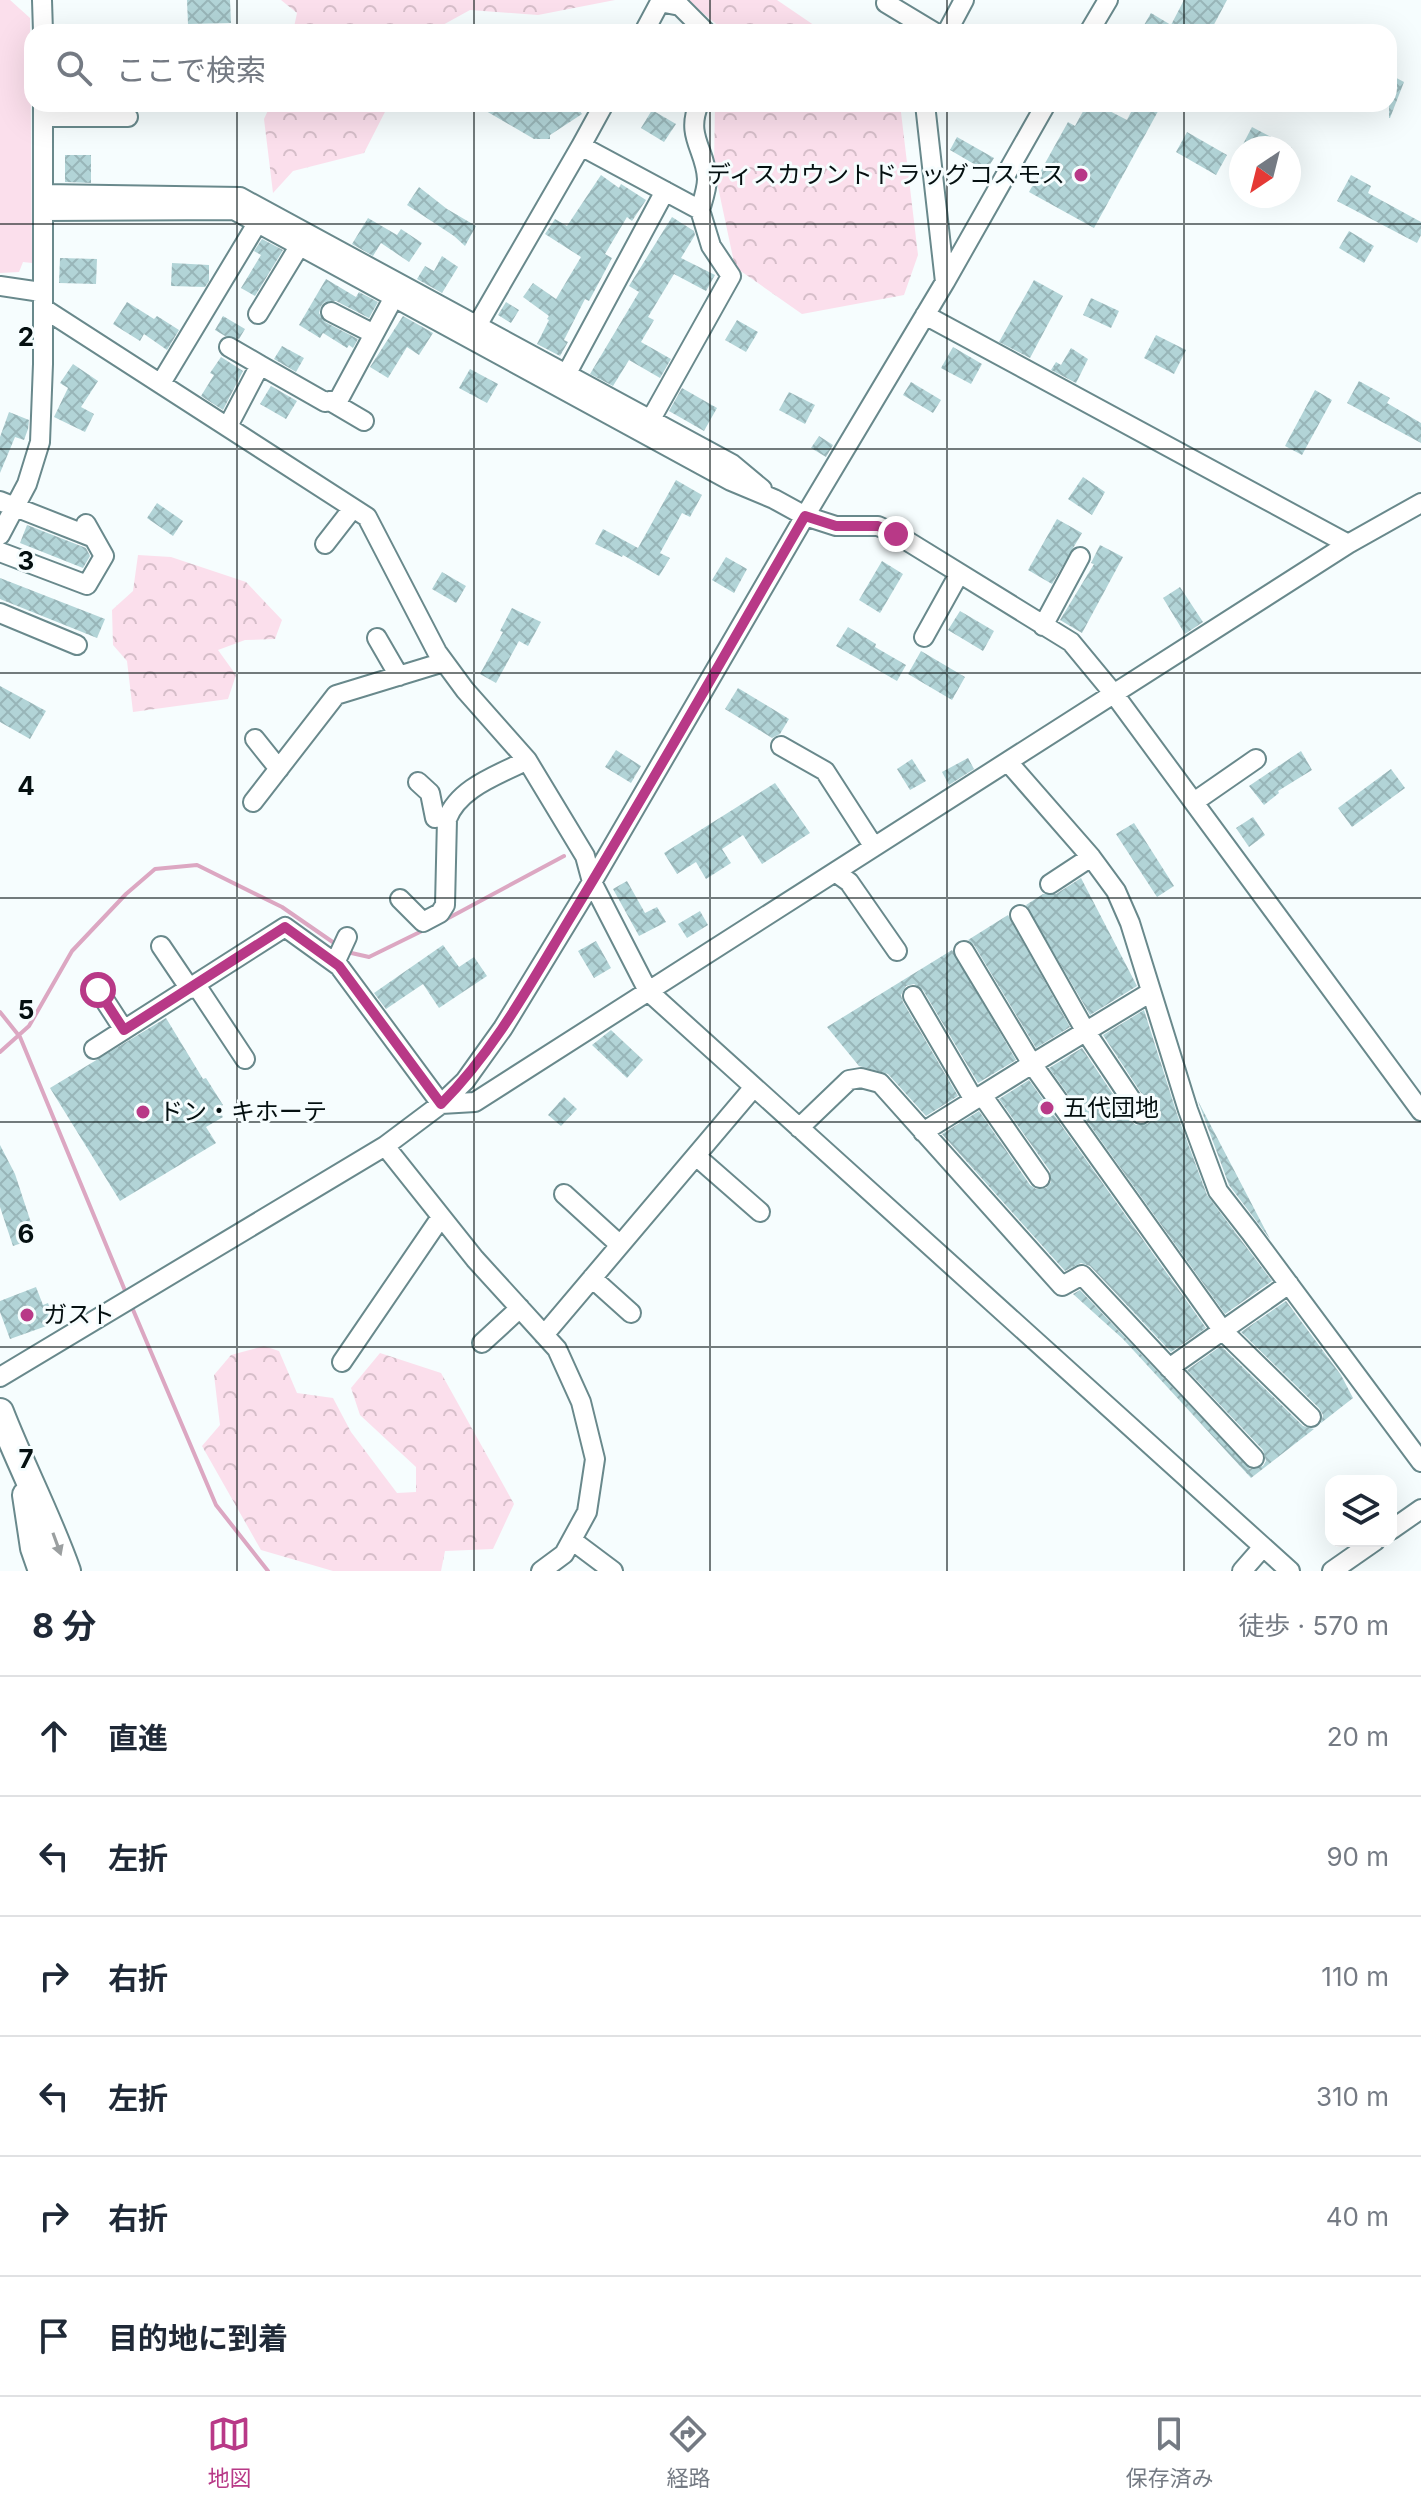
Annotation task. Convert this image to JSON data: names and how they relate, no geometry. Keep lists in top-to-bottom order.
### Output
{
  "places": [
    "ディスカウントドラッグコスモス",
    "五代団地",
    "ドン・キホーテ",
    "ガスト"
  ],
  "north": "bottom left",
  "page": {
    "search": "ここで検索",
    "heading": ["8 分", "徒歩 · 570 m"],
    "list": [
      ["直進", "20 m"],
      ["左折", "90 m"],
      ["右折", "110 m"],
      ["左折", "310 m"],
      ["右折", "40 m"],
      "目的地に到着"
    ],
    "nav": ["地図", "経路", "保存済み"]
  },
  "grid": {
    "rows": [
      "2",
      "3",
      "4",
      "5",
      "6",
      "7"
    ]
  }
}
